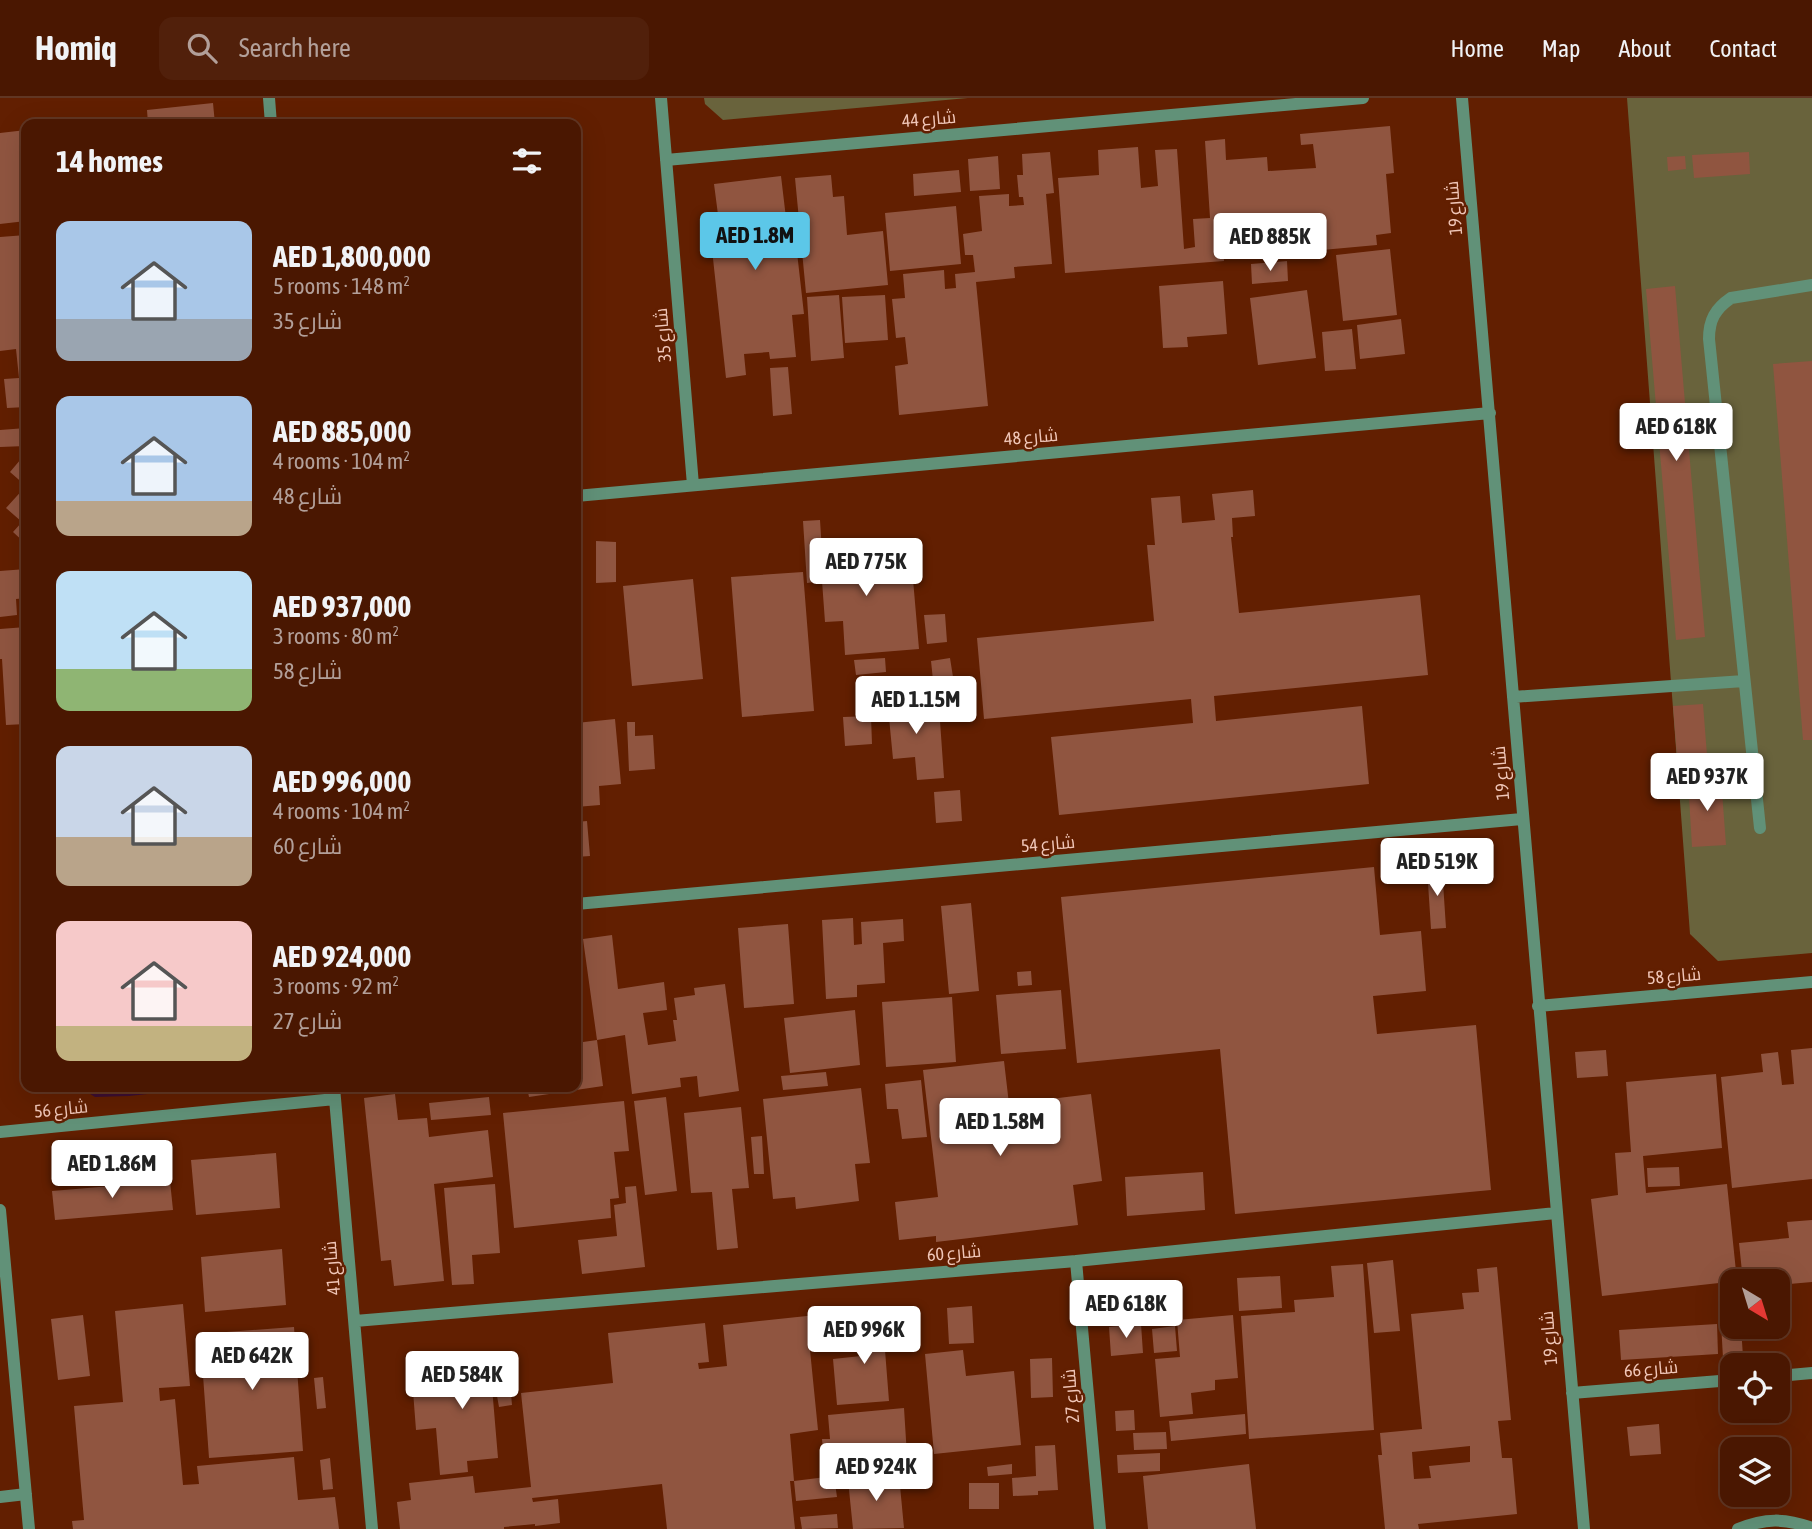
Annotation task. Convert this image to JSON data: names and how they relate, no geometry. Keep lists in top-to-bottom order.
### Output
{
  "streets": {
    "street": [
      "شارع 44",
      "شارع 19",
      "شارع 35",
      "شارع 48",
      "شارع 54",
      "شارع 58",
      "شارع 56",
      "شارع 60",
      "شارع 41",
      "شارع 66",
      "شارع 27"
    ]
  },
  "crossings": [
    ["شارع 44", "شارع 35"],
    ["شارع 19", "شارع 48"],
    ["شارع 19", "شارع 54"],
    ["شارع 19", "شارع 58"],
    ["شارع 19", "شارع 60"],
    ["شارع 19", "شارع 66"],
    ["شارع 35", "شارع 48"],
    ["شارع 56", "شارع 41"],
    ["شارع 60", "شارع 41"],
    ["شارع 60", "شارع 27"]
  ],
  "north": "bottom right",
  "page": {
    "header": "Homiq",
    "search": "Search here",
    "nav": [
      "Home",
      "Map",
      "About",
      "Contact"
    ],
    "heading": "14 homes",
    "list": [
      {
        "name": "AED 1,800,000",
        "note": "5 rooms · 148 m² · شارع 35"
      },
      {
        "name": "AED 885,000",
        "note": "4 rooms · 104 m² · شارع 48"
      },
      {
        "name": "AED 937,000",
        "note": "3 rooms · 80 m² · شارع 58"
      },
      {
        "name": "AED 996,000",
        "note": "4 rooms · 104 m² · شارع 60"
      },
      {
        "name": "AED 924,000",
        "note": "3 rooms · 92 m² · شارع 27"
      }
    ],
    "price": [
      "AED 1.8M",
      "AED 885K",
      "AED 618K",
      "AED 775K",
      "AED 1.15M",
      "AED 937K",
      "AED 519K",
      "AED 1.58M",
      "AED 1.86M",
      "AED 618K",
      "AED 996K",
      "AED 642K",
      "AED 584K",
      "AED 924K"
    ]
  }
}
